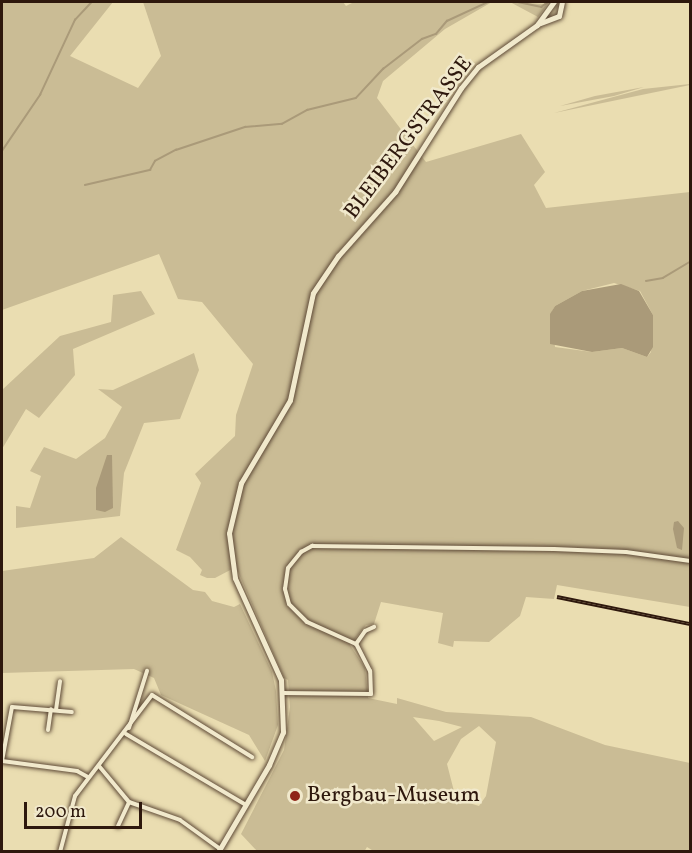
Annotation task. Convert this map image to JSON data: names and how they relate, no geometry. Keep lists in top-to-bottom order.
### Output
{
  "streets": {
    "street": ["BLEIBERGSTRASSE"]
  },
  "places": ["Bergbau-Museum"],
  "scale_bar": "200 m"
}
